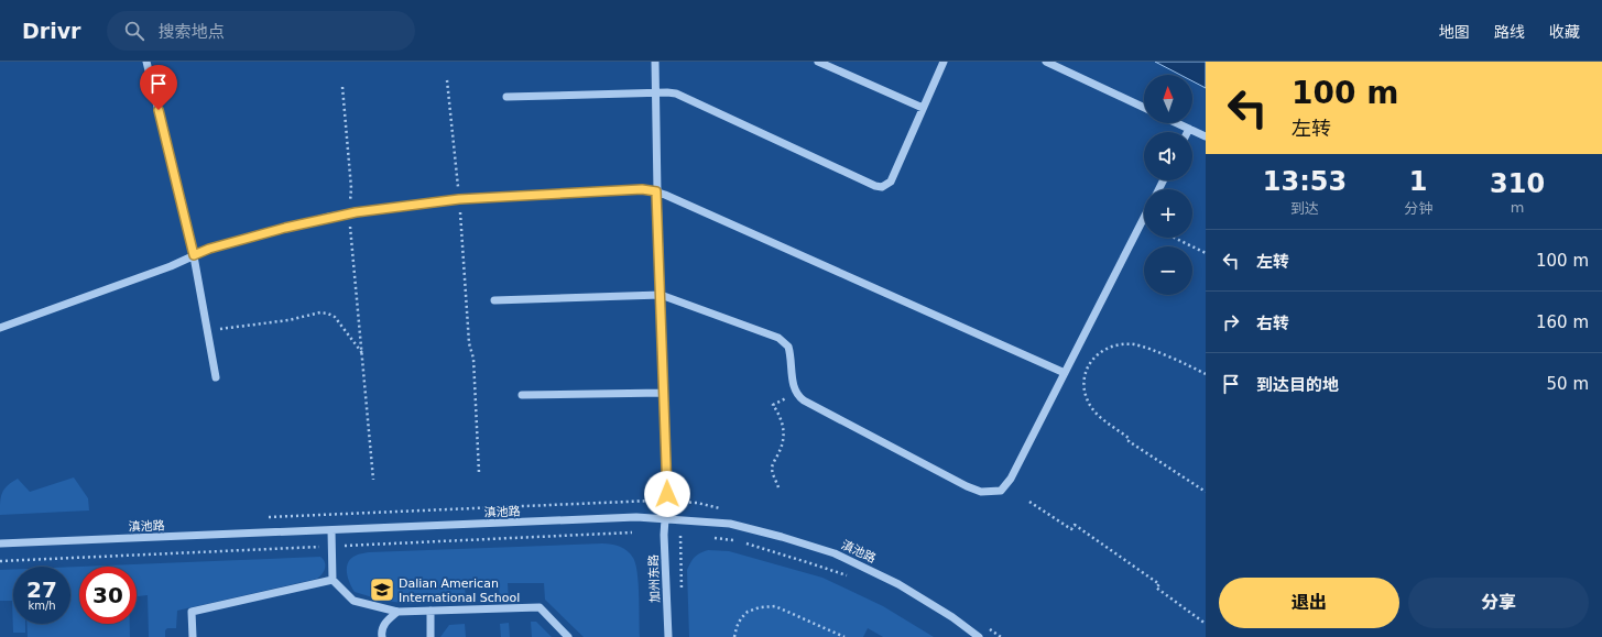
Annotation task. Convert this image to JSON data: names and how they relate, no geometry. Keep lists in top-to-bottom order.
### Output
{
  "streets": {
    "street": ["滇池路", "加州东路"]
  },
  "crossings": [
    ["滇池路", "加州东路"]
  ],
  "places": {
    "school or university": ["Dalian American International School"]
  },
  "north": "top",
  "page": {
    "header": "Drivr",
    "search": "搜索地点",
    "nav": ["地图", "路线", "收藏"],
    "turn": ["100 m", "左转"],
    "map_buttons": ["+", "−"],
    "eta": [
      "13:53",
      "到达",
      "1",
      "分钟",
      "310",
      "m"
    ],
    "list": [
      {
        "name": "左转",
        "value": "100 m"
      },
      {
        "name": "右转",
        "value": "160 m"
      },
      {
        "name": "到达目的地",
        "value": "50 m"
      }
    ],
    "speed": "27 km/h",
    "limit": "30",
    "buttons": ["退出", "分享"]
  }
}
